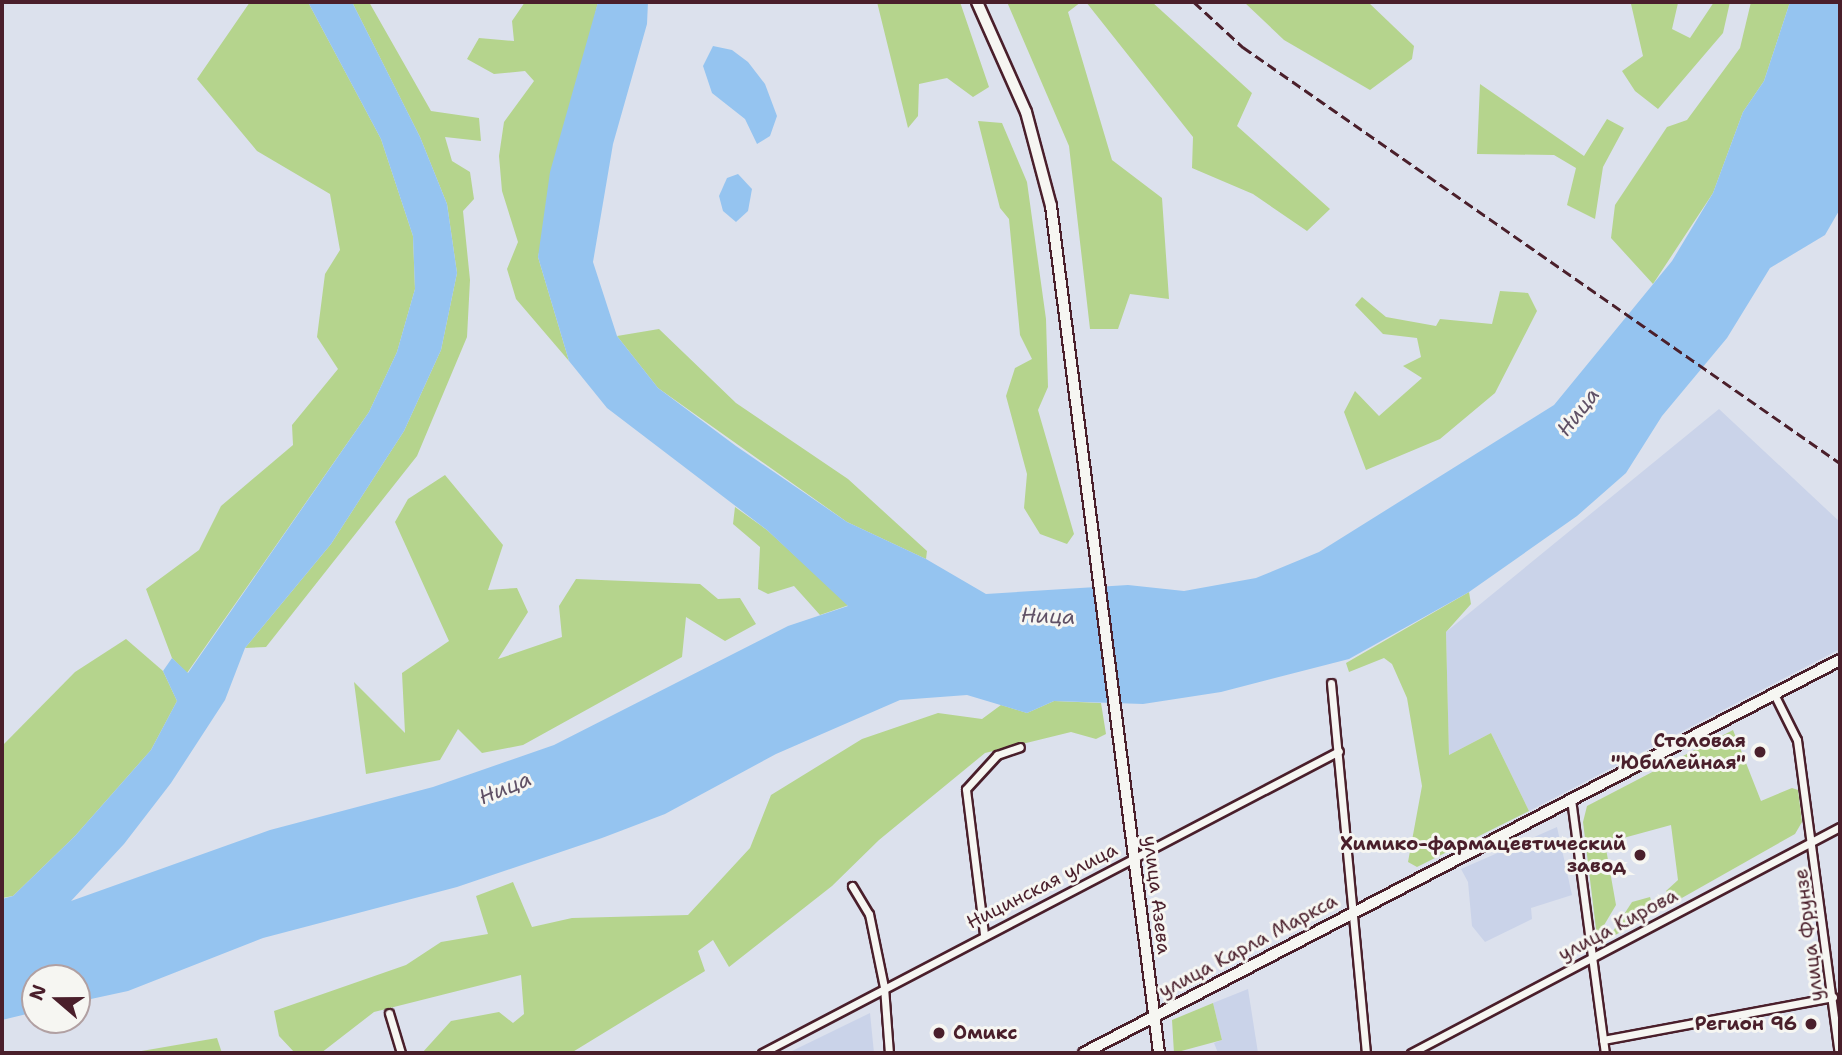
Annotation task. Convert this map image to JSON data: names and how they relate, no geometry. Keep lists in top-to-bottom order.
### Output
{
  "streets": {
    "street": [
      "Ницинская улица",
      "улица Азева",
      "улица Кирова",
      "улица Фрунзе",
      "улица Карла Маркса"
    ]
  },
  "crossings": [
    ["Ницинская улица", "улица Азева"],
    ["улица Азева", "улица Карла Маркса"],
    ["улица Кирова", "улица Фрунзе"],
    ["улица Фрунзе", "улица Карла Маркса"]
  ],
  "water": ["Ница"],
  "places": [
    "Столовая \"Юбилейная\"",
    "Химико-фармацевтический завод",
    "Регион 96",
    "Омикс"
  ],
  "north": "left"
}
